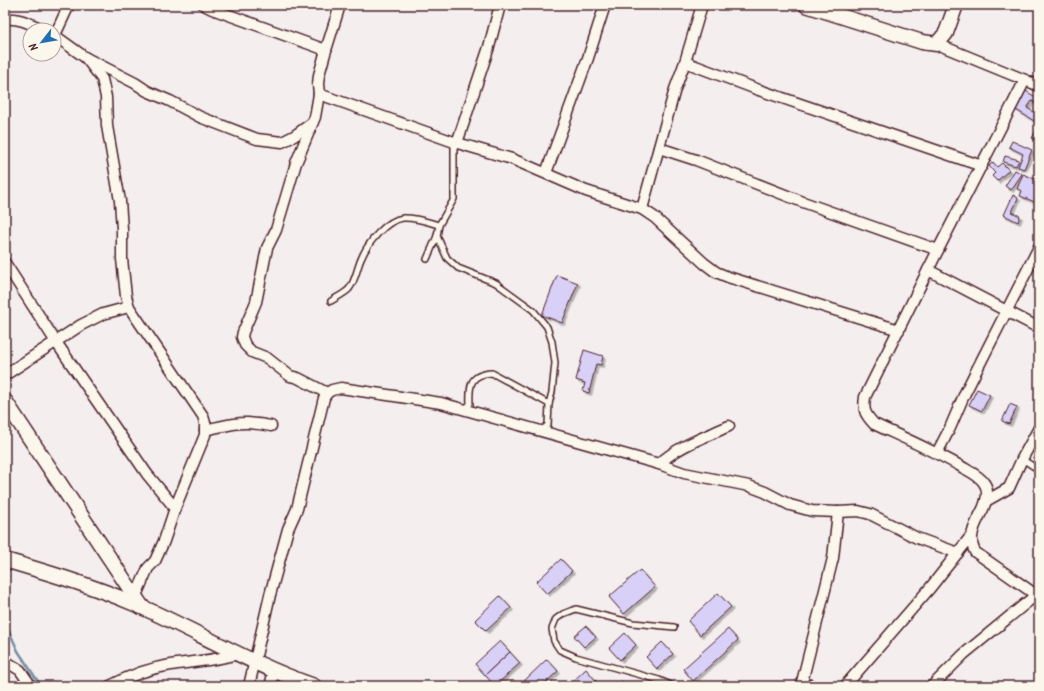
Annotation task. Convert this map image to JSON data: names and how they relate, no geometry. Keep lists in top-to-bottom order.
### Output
{
  "north": "bottom left"
}
